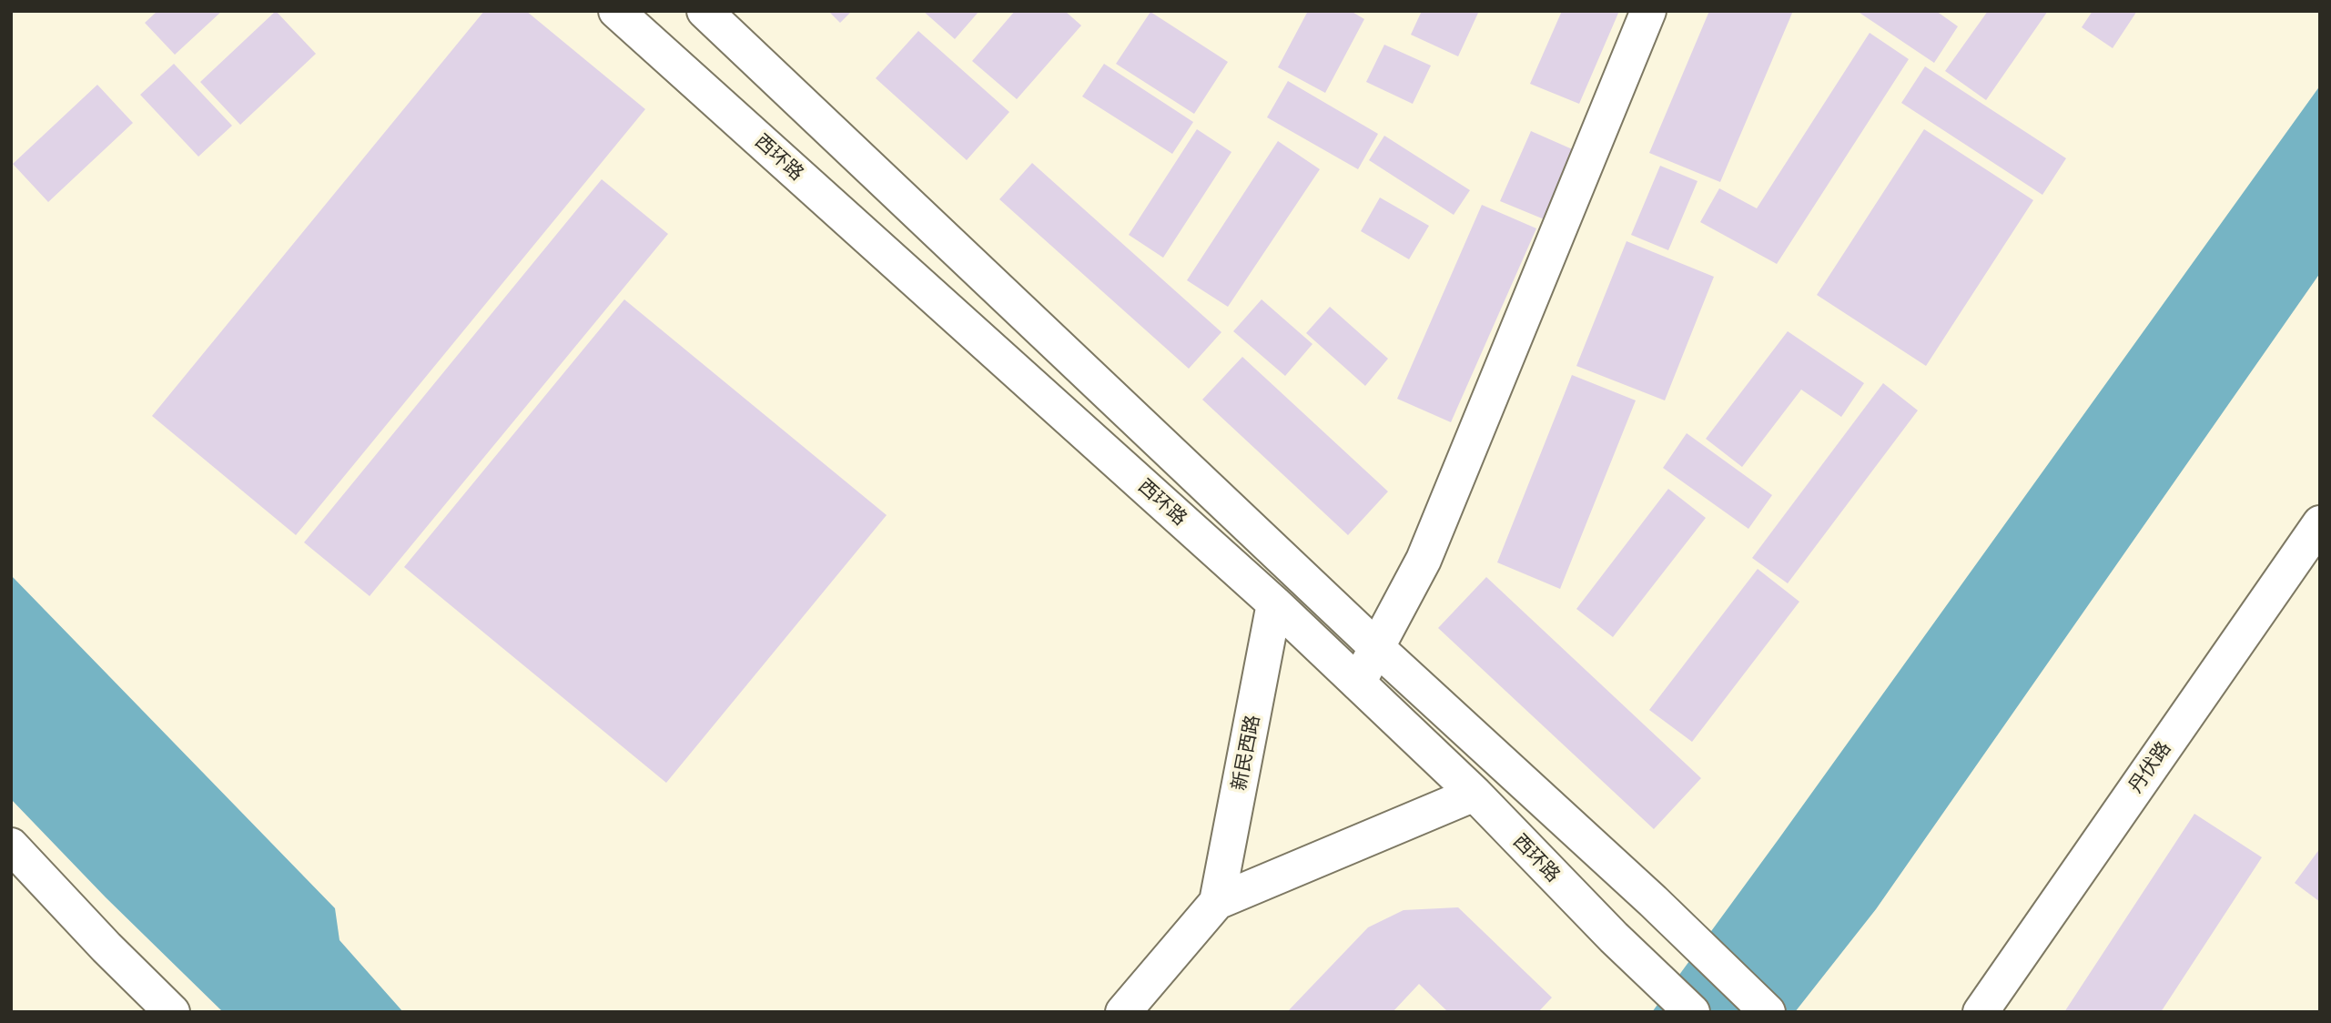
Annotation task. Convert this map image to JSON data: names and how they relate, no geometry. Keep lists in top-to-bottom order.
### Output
{
  "streets": {
    "street": ["西环路", "新民西路", "丹伏路"]
  },
  "crossings": [
    ["西环路", "新民西路"]
  ]
}
